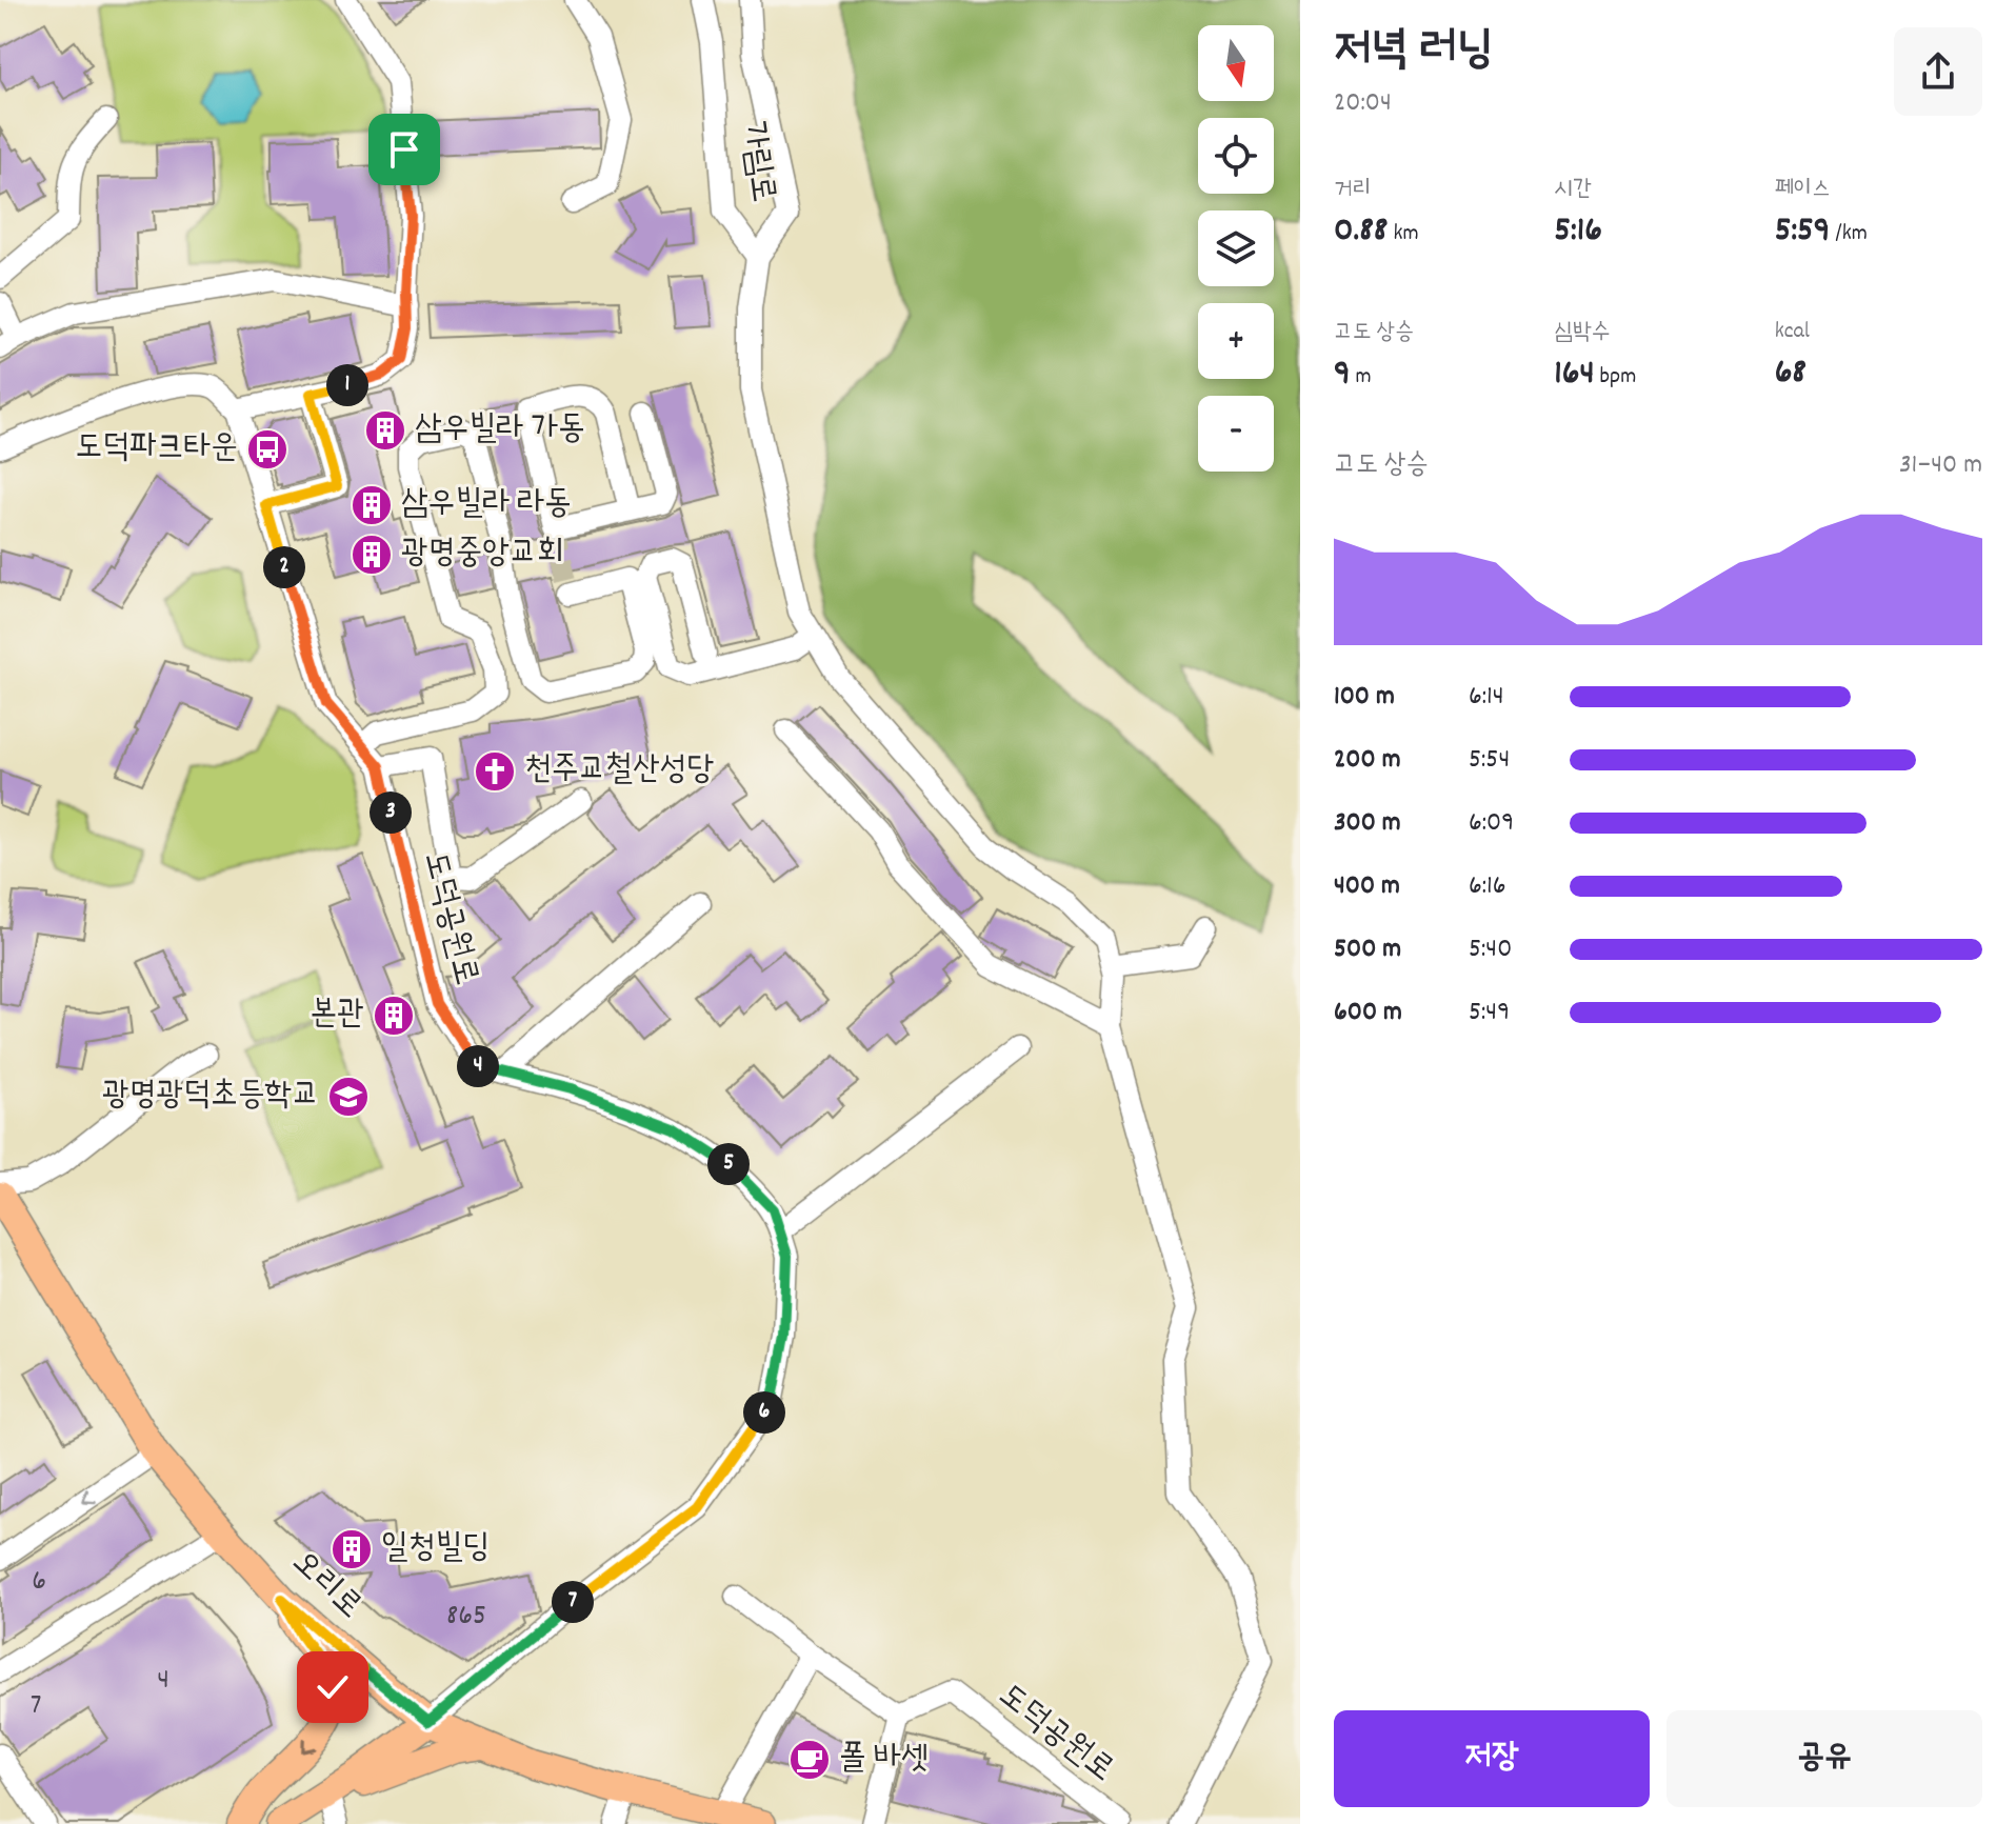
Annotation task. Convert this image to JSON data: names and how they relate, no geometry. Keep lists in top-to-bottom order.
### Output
{
  "streets": {
    "main road": ["오리로"],
    "street": ["가림로", "도덕공원로"]
  },
  "places": {
    "building": [
      "삼우빌라 가동",
      "삼우빌라 라동",
      "광명중앙교회",
      "본관",
      "일청빌딩"
    ],
    "bus stop": ["도덕파크타운"],
    "church": ["천주교철산성당"],
    "school or university": ["광명광덕초등학교"],
    "cafe": ["폴 바셋"]
  },
  "house_numbers": [
    "6",
    "865",
    "4",
    "7"
  ],
  "north": "bottom",
  "page": {
    "heading": ["저녁 러닝", "20:04"],
    "map_buttons": ["+", "−"],
    "stats": [
      ["거리", "0.88 km"],
      ["시간", "5:16"],
      ["페이스", "5:59 /km"],
      ["고도 상승", "9 m"],
      ["심박수", "164 bpm"],
      ["kcal", "68"]
    ],
    "pins": [
      "1",
      "2",
      "3",
      "4",
      "5",
      "6",
      "7"
    ],
    "chart": ["고도 상승", "31–40 m"],
    "list": [
      {
        "name": "100 m",
        "note": "6:14"
      },
      {
        "name": "200 m",
        "note": "5:54"
      },
      {
        "name": "300 m",
        "note": "6:09"
      },
      {
        "name": "400 m",
        "note": "6:16"
      },
      {
        "name": "500 m",
        "note": "5:40"
      },
      {
        "name": "600 m",
        "note": "5:49"
      }
    ],
    "buttons": ["저장", "공유"]
  }
}
